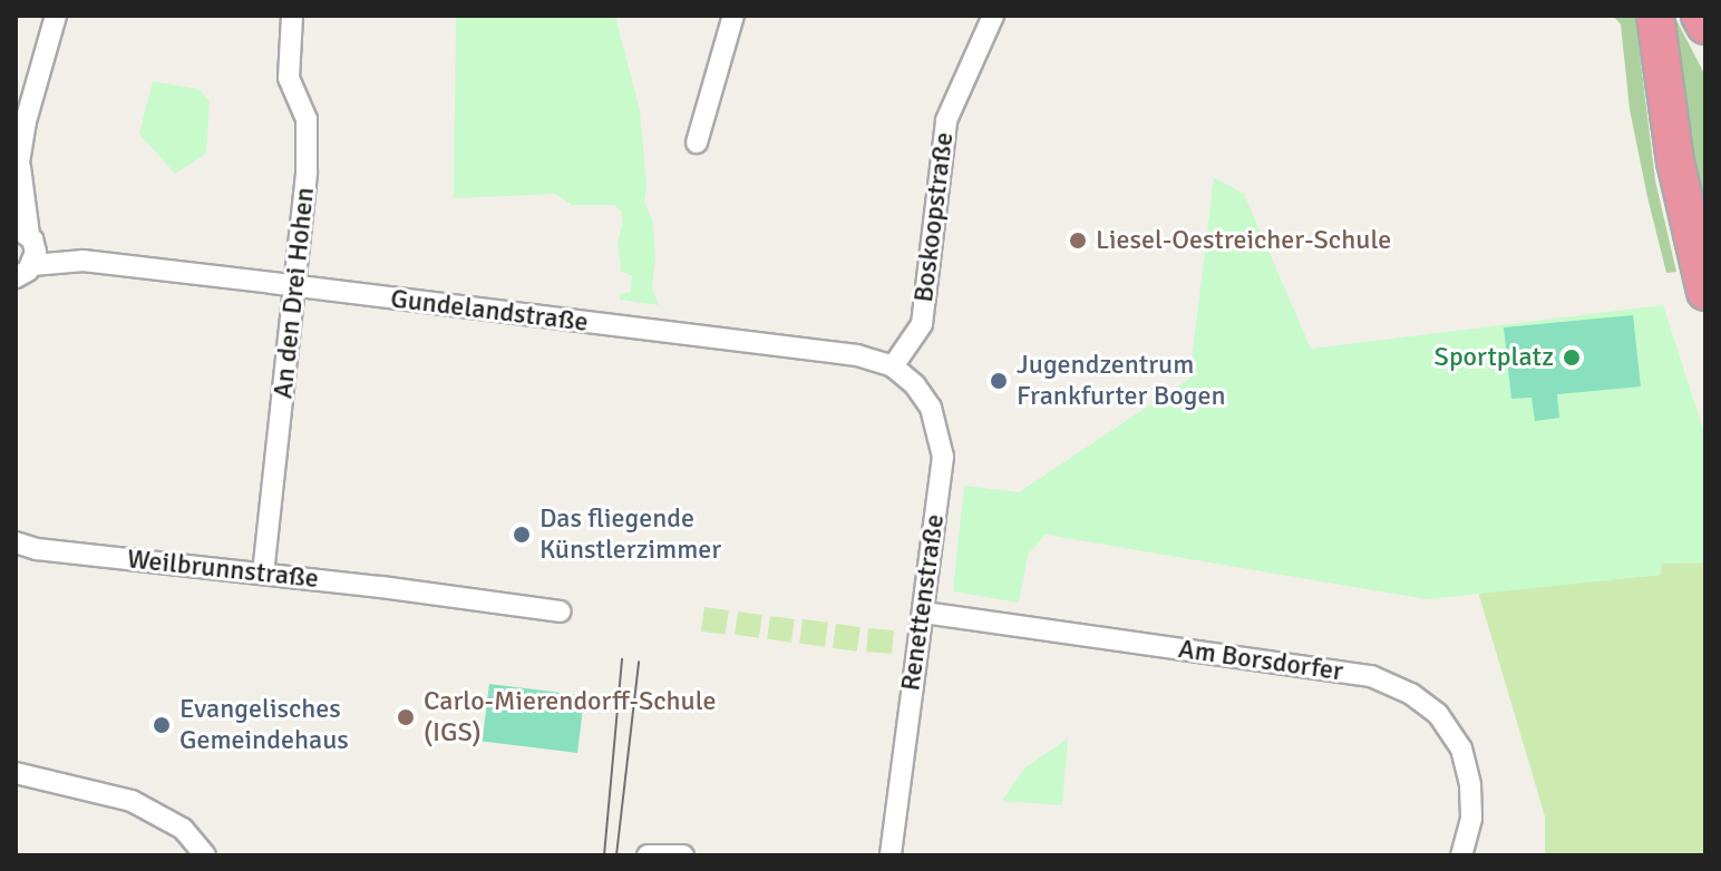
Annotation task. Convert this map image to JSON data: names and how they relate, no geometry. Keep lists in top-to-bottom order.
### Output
{
  "streets": {
    "street": [
      "Boskoopstraße",
      "An den Drei Hohen",
      "Gundelandstraße",
      "Weilbrunnstraße",
      "Renettenstraße",
      "Am Borsdorfer"
    ]
  },
  "crossings": [
    ["Boskoopstraße", "Gundelandstraße"],
    ["Boskoopstraße", "Renettenstraße"],
    ["An den Drei Hohen", "Gundelandstraße"],
    ["An den Drei Hohen", "Weilbrunnstraße"],
    ["Gundelandstraße", "Renettenstraße"],
    ["Renettenstraße", "Am Borsdorfer"]
  ],
  "places": [
    "Liesel-Oestreicher-Schule",
    "Sportplatz",
    "Jugendzentrum Frankfurter Bogen",
    "Das fliegende Künstlerzimmer",
    "Carlo-Mierendorff-Schule (IGS)",
    "Evangelisches Gemeindehaus"
  ]
}
